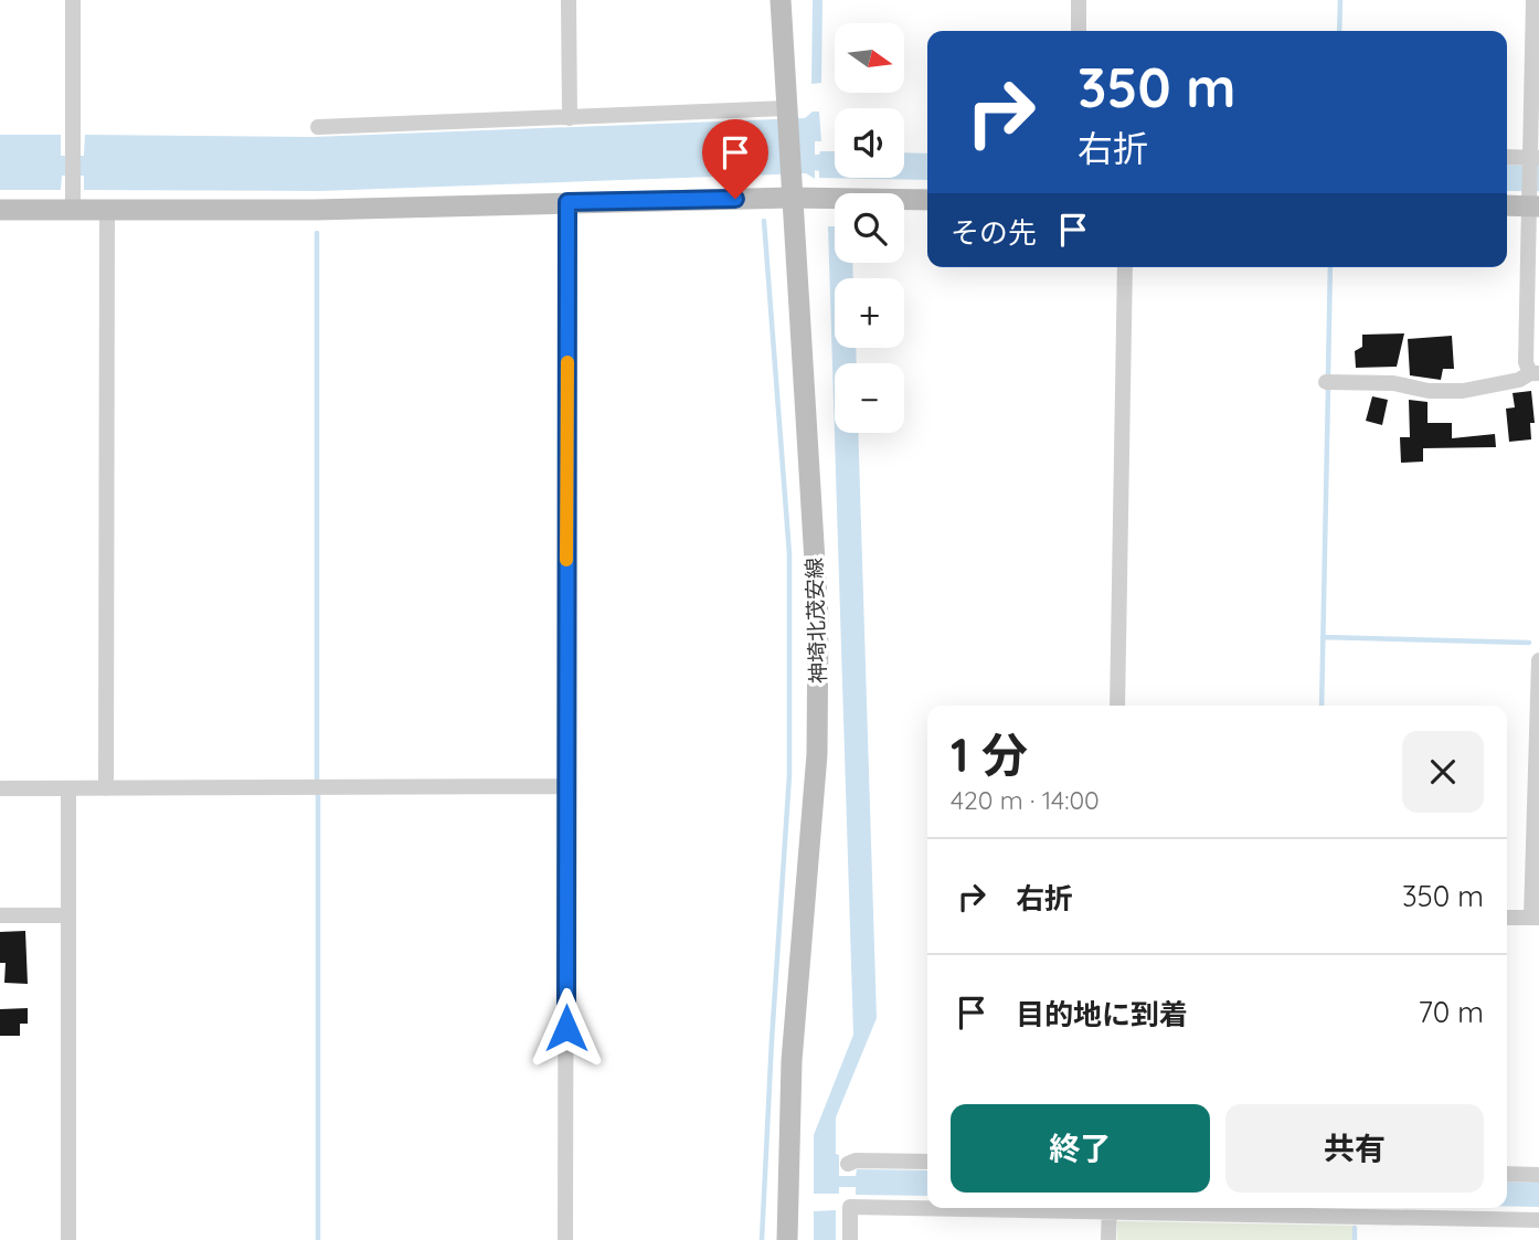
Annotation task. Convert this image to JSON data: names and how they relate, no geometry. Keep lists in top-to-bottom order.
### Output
{
  "streets": {
    "main road": ["神埼北茂安線"]
  },
  "north": "right",
  "page": {
    "map_buttons": ["+", "−"],
    "turn": ["350 m", "右折"],
    "then": "その先",
    "heading": ["1 分", "420 m · 14:00"],
    "list": [
      {
        "name": "右折",
        "value": "350 m"
      },
      {
        "name": "目的地に到着",
        "value": "70 m"
      }
    ],
    "buttons": ["終了", "共有"]
  }
}
